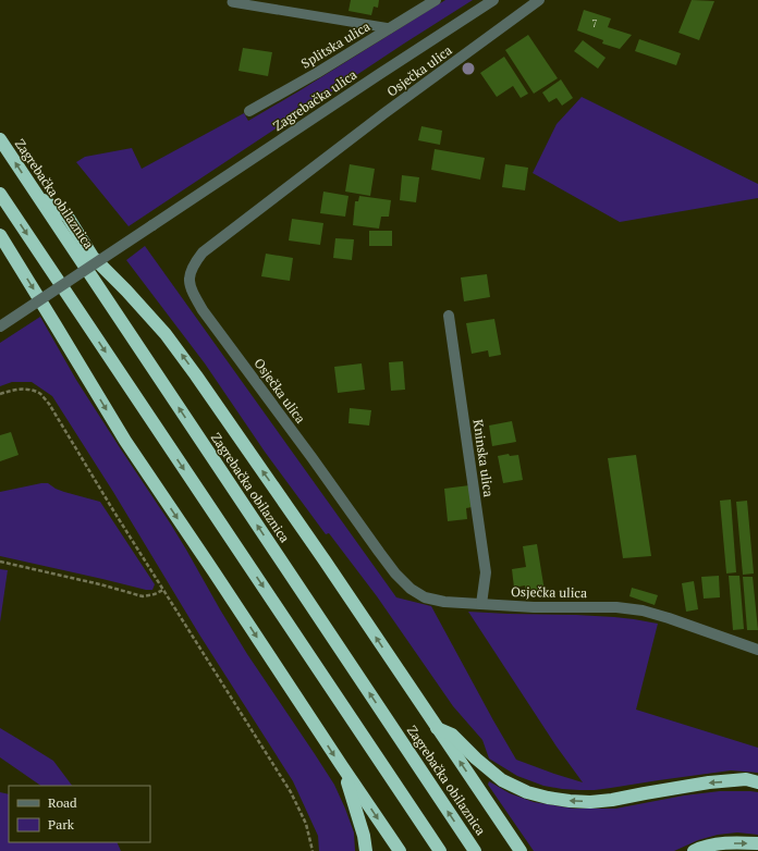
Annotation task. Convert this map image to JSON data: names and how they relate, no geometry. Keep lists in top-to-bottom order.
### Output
{
  "streets": {
    "highway": ["Zagrebačka obilaznica"],
    "street": [
      "Splitska ulica",
      "Osječka ulica",
      "Zagrebačka ulica",
      "Kninska ulica"
    ]
  },
  "crossings": [
    ["Osječka ulica", "Kninska ulica"]
  ],
  "house_numbers": ["7"],
  "legend": ["Road", "Park"]
}
